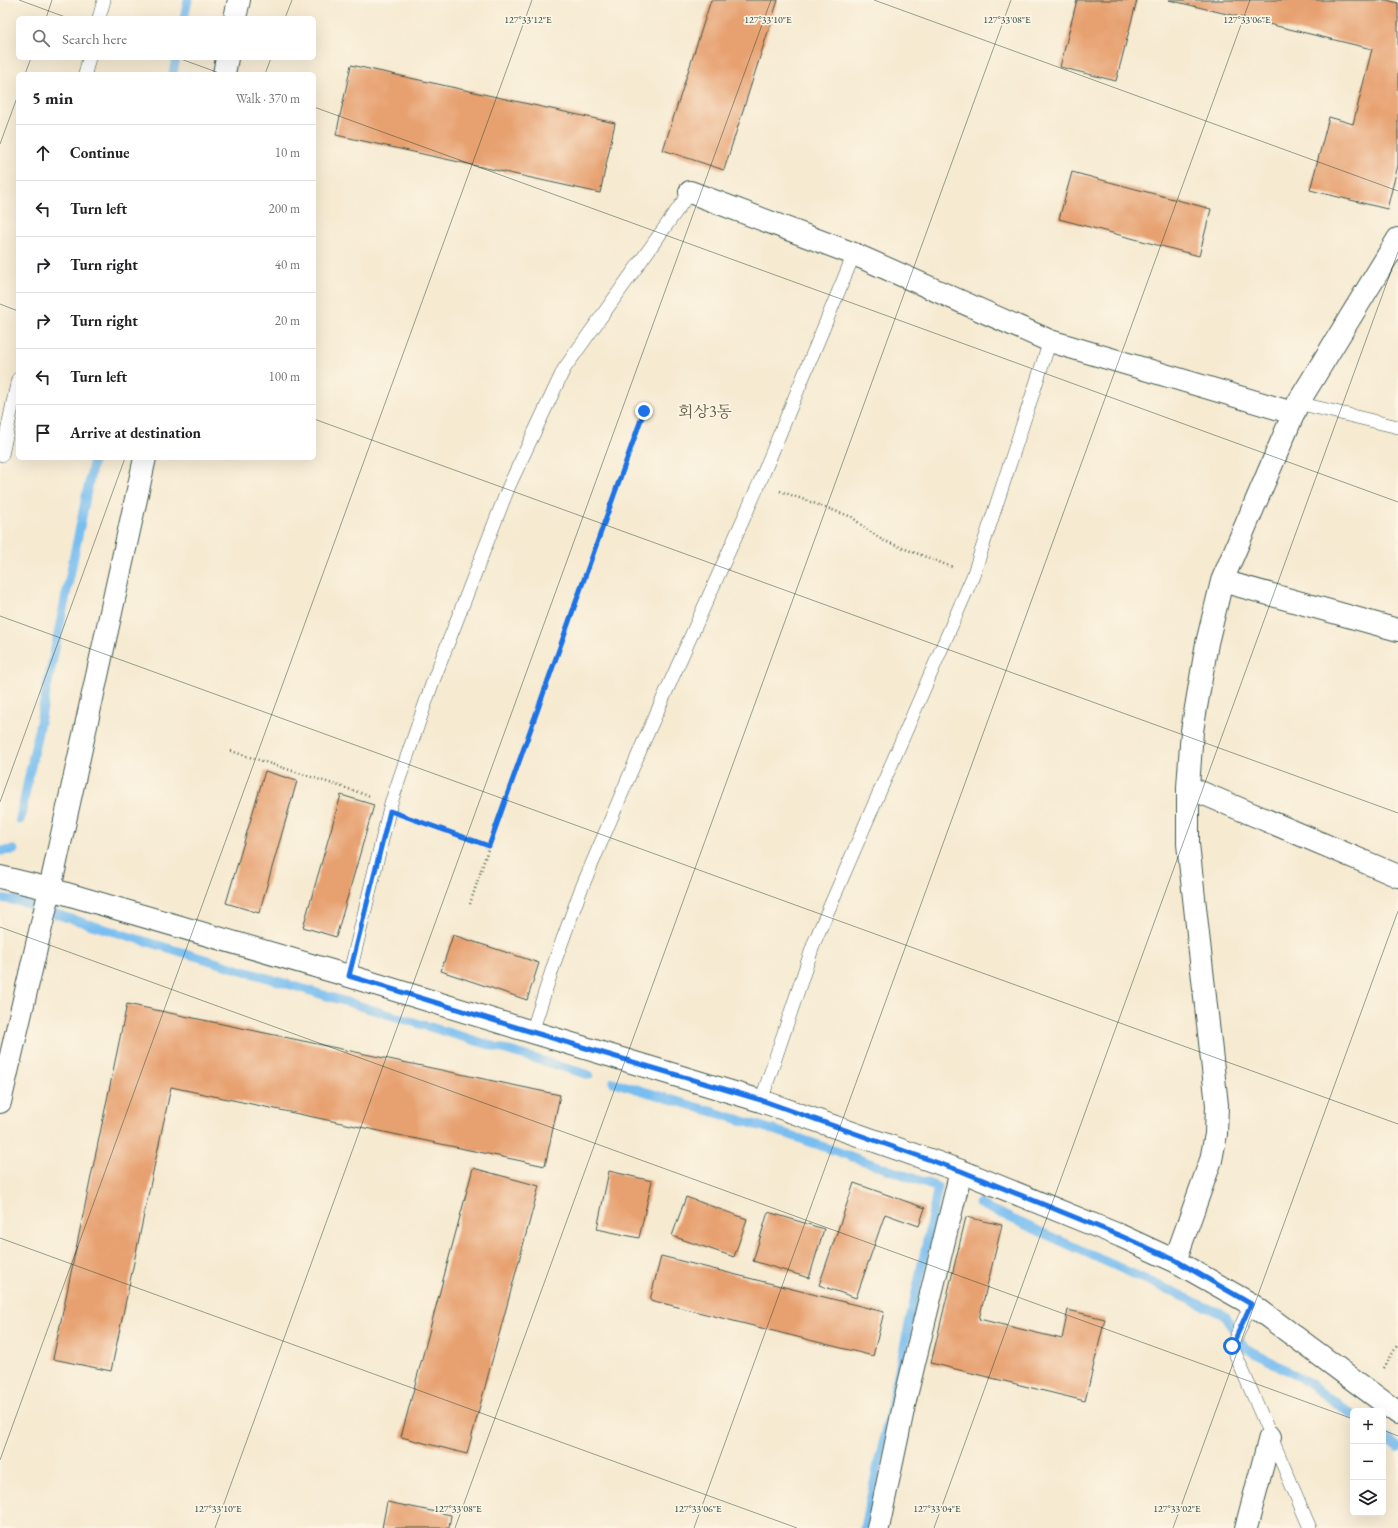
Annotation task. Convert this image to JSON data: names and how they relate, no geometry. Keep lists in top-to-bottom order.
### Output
{
  "districts": ["회상3동"],
  "page": {
    "search": "Search here",
    "heading": ["5 min", "Walk · 370 m"],
    "list": [
      ["Continue", "10 m"],
      ["Turn left", "200 m"],
      ["Turn right", "40 m"],
      ["Turn right", "20 m"],
      ["Turn left", "100 m"],
      "Arrive at destination"
    ],
    "map_buttons": ["+", "−"]
  },
  "coordinates": [
    "127°33'08\"E",
    "127°33'06\"E",
    "127°33'12\"E",
    "127°33'10\"E",
    "127°33'04\"E",
    "127°33'02\"E"
  ]
}
